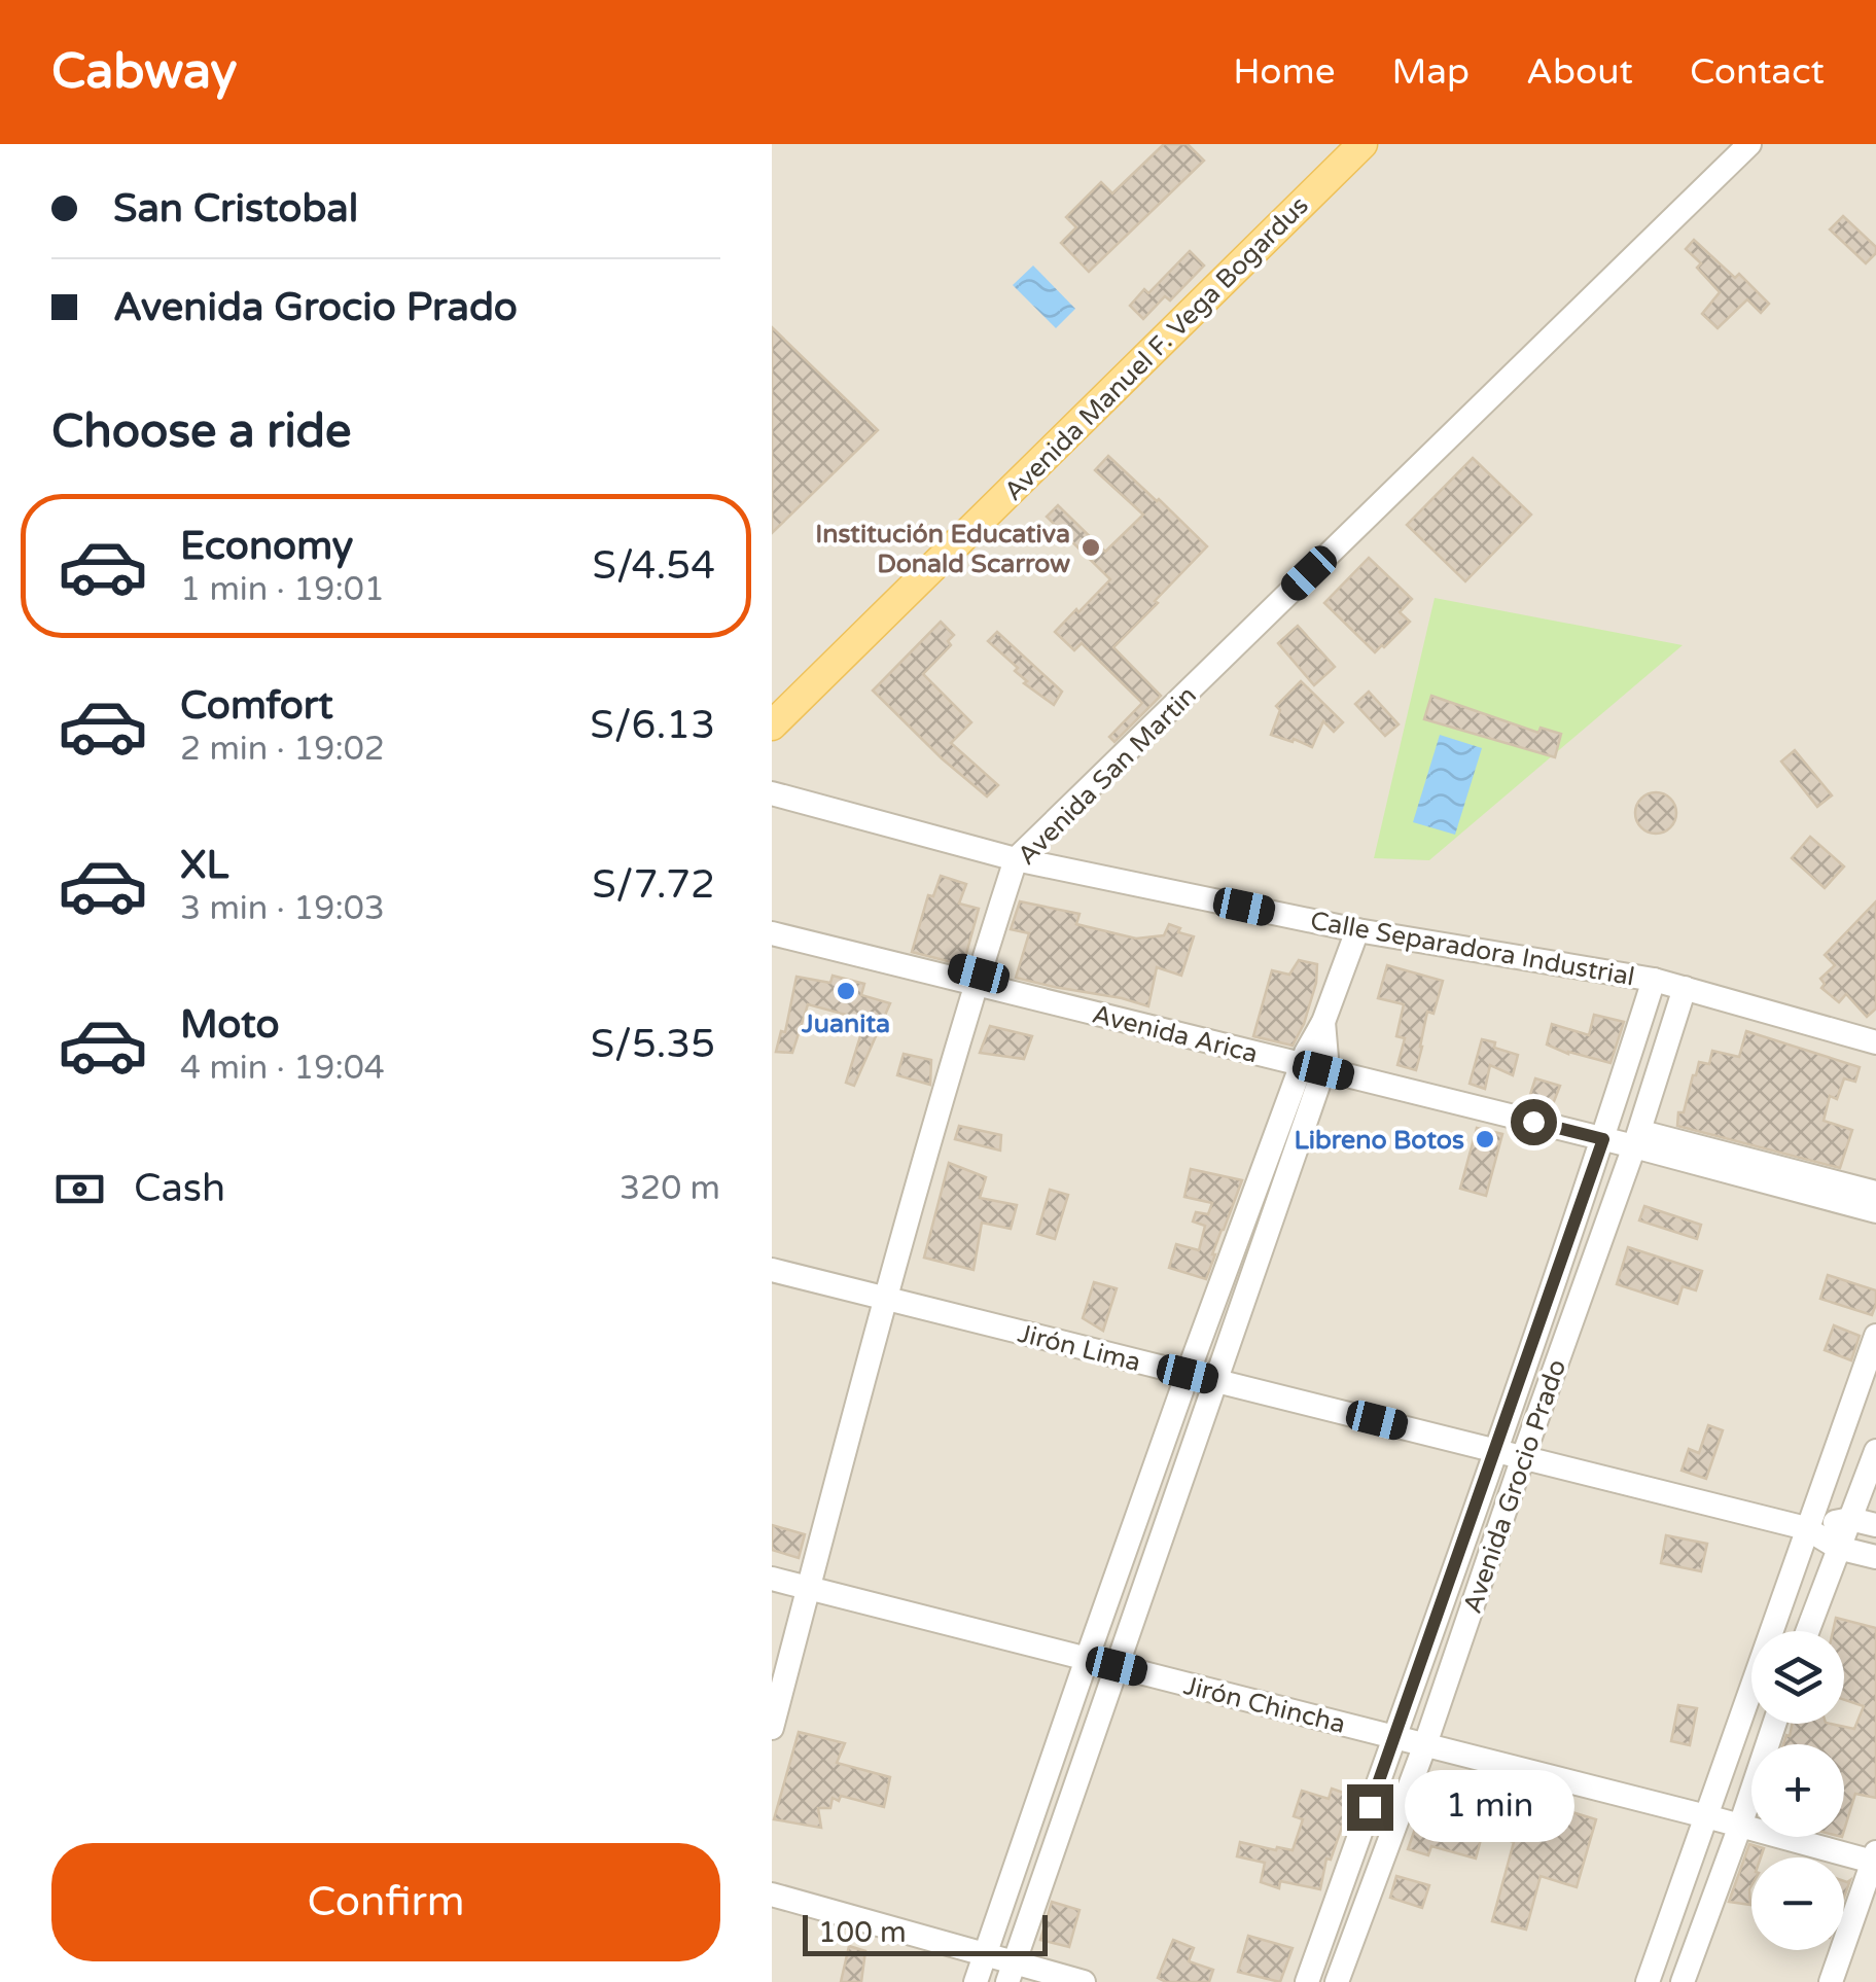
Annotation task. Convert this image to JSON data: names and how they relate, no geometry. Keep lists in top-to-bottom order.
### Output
{
  "streets": {
    "main road": ["Avenida Manuel F. Vega Bogardus"],
    "street": [
      "Avenida San Martin",
      "Calle Separadora Industrial",
      "Avenida Arica",
      "Jirón Lima",
      "Avenida Grocio Prado",
      "Jirón Chincha"
    ]
  },
  "crossings": [
    ["Avenida San Martin", "Calle Separadora Industrial"],
    ["Avenida San Martin", "Avenida Arica"],
    ["Avenida San Martin", "Jirón Lima"],
    ["Avenida San Martin", "Jirón Chincha"],
    ["Calle Separadora Industrial", "Avenida Grocio Prado"],
    ["Avenida Arica", "Avenida Grocio Prado"],
    ["Jirón Lima", "Avenida Grocio Prado"],
    ["Avenida Grocio Prado", "Jirón Chincha"]
  ],
  "places": ["Institución Educativa Donald Scarrow", "Juanita", "Libreno Botos"],
  "scale_bar": "100 m",
  "page": {
    "header": "Cabway",
    "nav": [
      "Home",
      "Map",
      "About",
      "Contact"
    ],
    "banner": ["San Cristobal", "Avenida Grocio Prado"],
    "heading": "Choose a ride",
    "list": [
      {
        "name": "Economy",
        "note": "1 min · 19:01",
        "value": "S/4.54"
      },
      {
        "name": "Comfort",
        "note": "2 min · 19:02",
        "value": "S/6.13"
      },
      {
        "name": "XL",
        "note": "3 min · 19:03",
        "value": "S/7.72"
      },
      {
        "name": "Moto",
        "note": "4 min · 19:04",
        "value": "S/5.35"
      }
    ],
    "pay": ["Cash", "320 m"],
    "map_buttons": ["+", "−"],
    "bubble": "1 min",
    "buttons": "Confirm",
    "scale": "100 m"
  }
}
